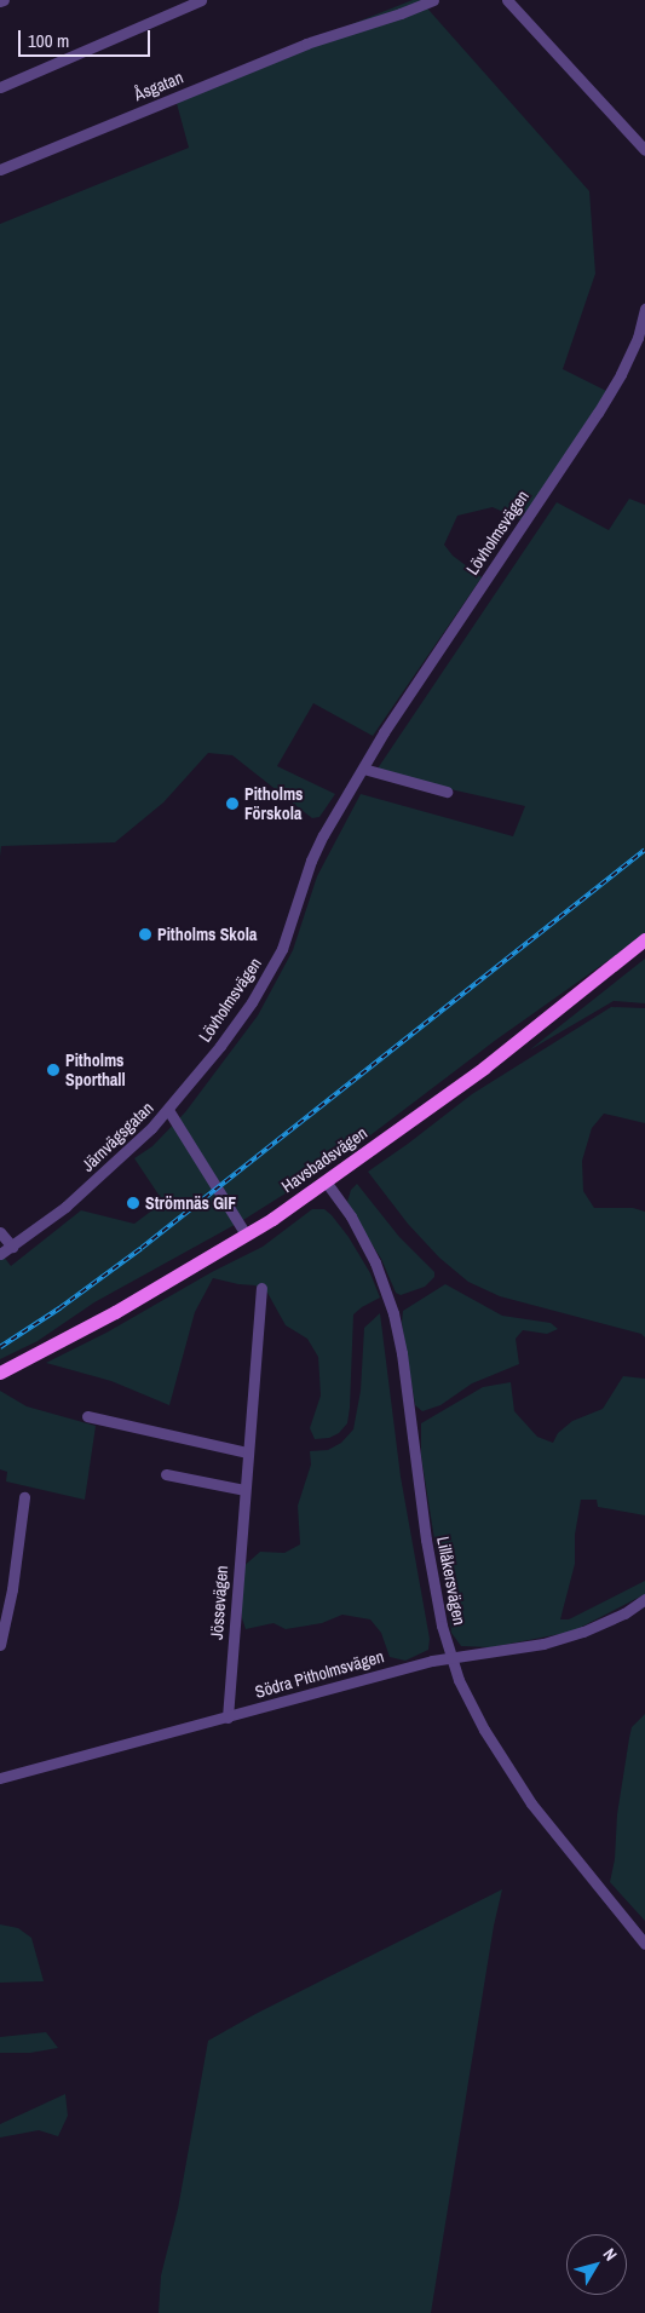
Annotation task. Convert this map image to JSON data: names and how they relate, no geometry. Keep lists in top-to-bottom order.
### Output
{
  "streets": {
    "main road": ["Havsbadsvägen"],
    "street": [
      "Åsgatan",
      "Lövholmsvägen",
      "Järnvägsgatan",
      "Lillåkersvägen",
      "Jössevägen",
      "Södra Pitholmsvägen"
    ]
  },
  "crossings": [
    ["Lövholmsvägen", "Järnvägsgatan"],
    ["Järnvägsgatan", "Havsbadsvägen"],
    ["Havsbadsvägen", "Lillåkersvägen"],
    ["Lillåkersvägen", "Södra Pitholmsvägen"],
    ["Jössevägen", "Södra Pitholmsvägen"]
  ],
  "places": [
    "Pitholms Förskola",
    "Pitholms Skola",
    "Pitholms Sporthall",
    "Strömnäs GIF"
  ],
  "scale_bar": "100 m",
  "north": "top right"
}
